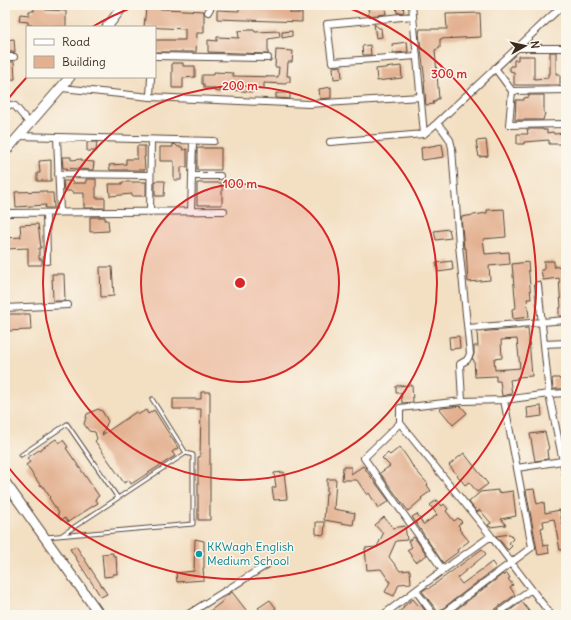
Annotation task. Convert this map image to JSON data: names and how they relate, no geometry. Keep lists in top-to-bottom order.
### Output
{
  "places": ["KKWagh English Medium School"],
  "legend": ["Road", "Building"],
  "north": "right",
  "rings": ["300 m", "200 m", "100 m"]
}
